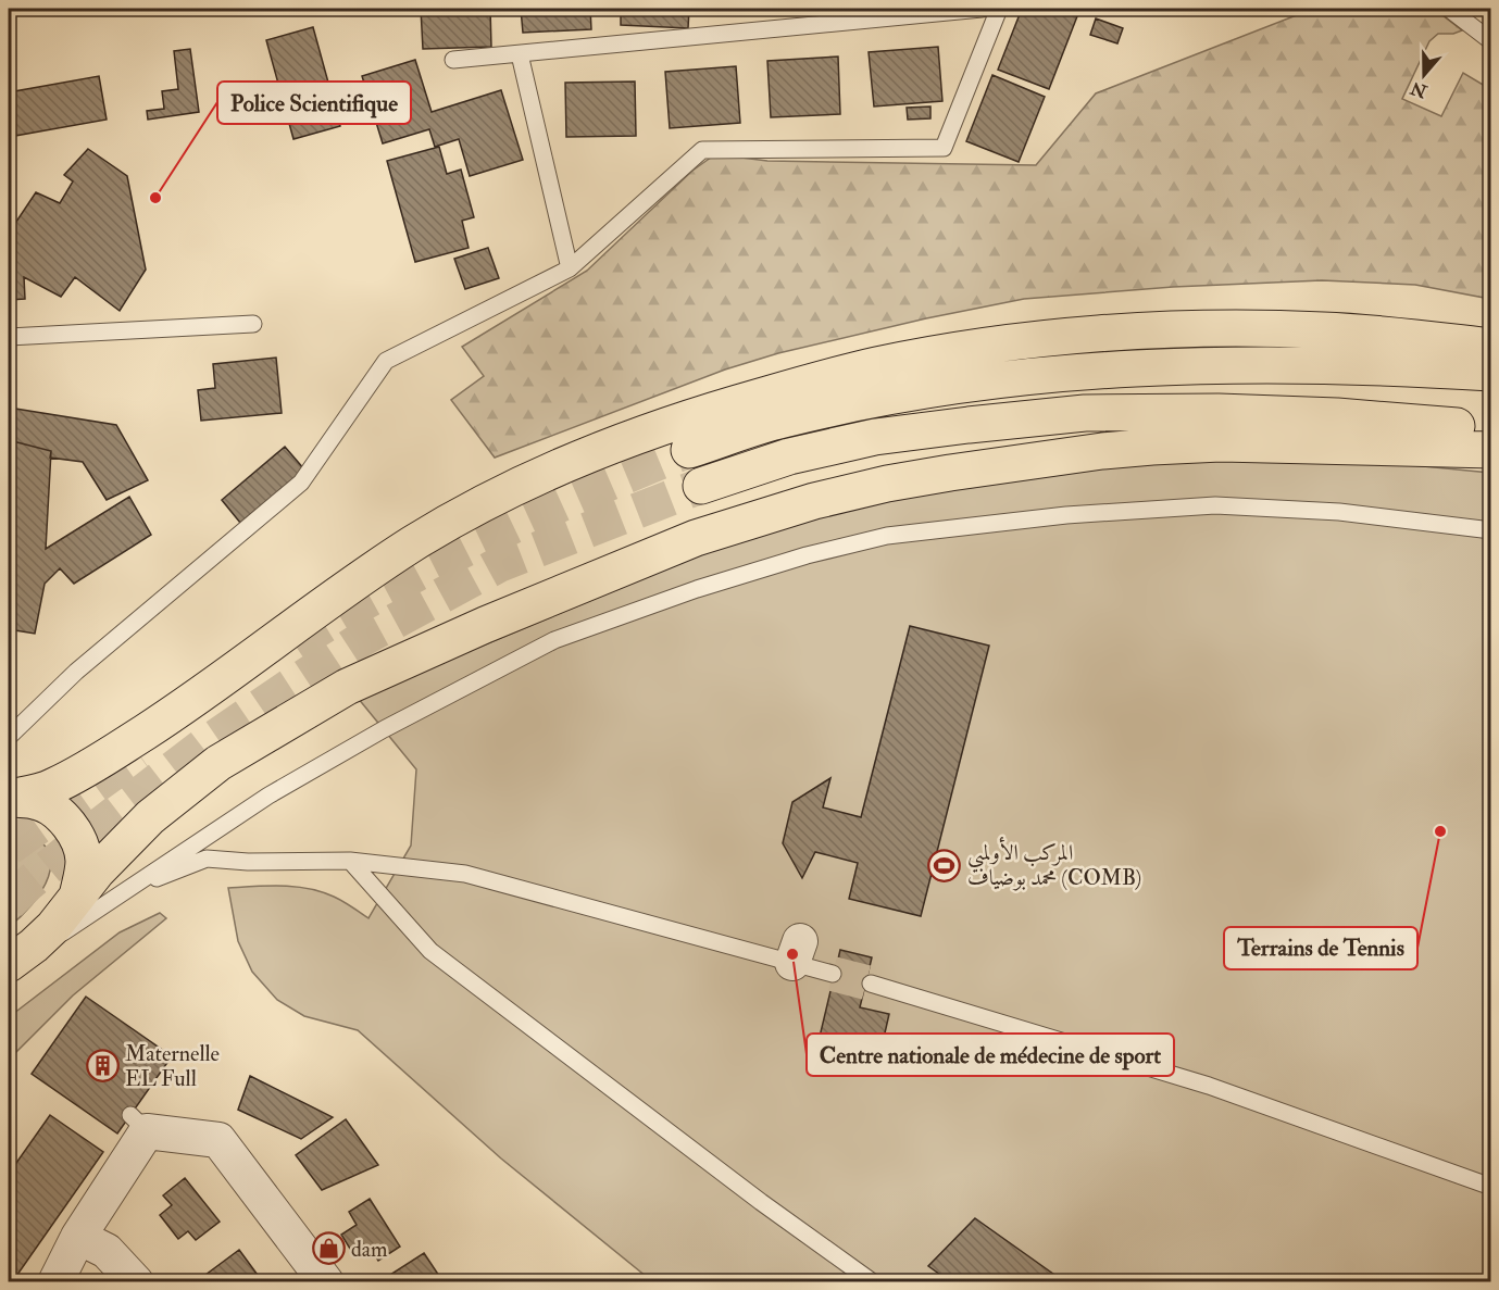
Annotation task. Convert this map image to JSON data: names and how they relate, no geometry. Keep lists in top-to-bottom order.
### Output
{
  "places": {
    "other": ["Police Scientifique", "Terrains de Tennis", "Centre nationale de médecine de sport"],
    "sports": ["المركب الأولمبي محمد بوضياف (COMB)"],
    "building": ["Maternelle EL Full"],
    "shop": ["dam"]
  },
  "north": "bottom"
}
